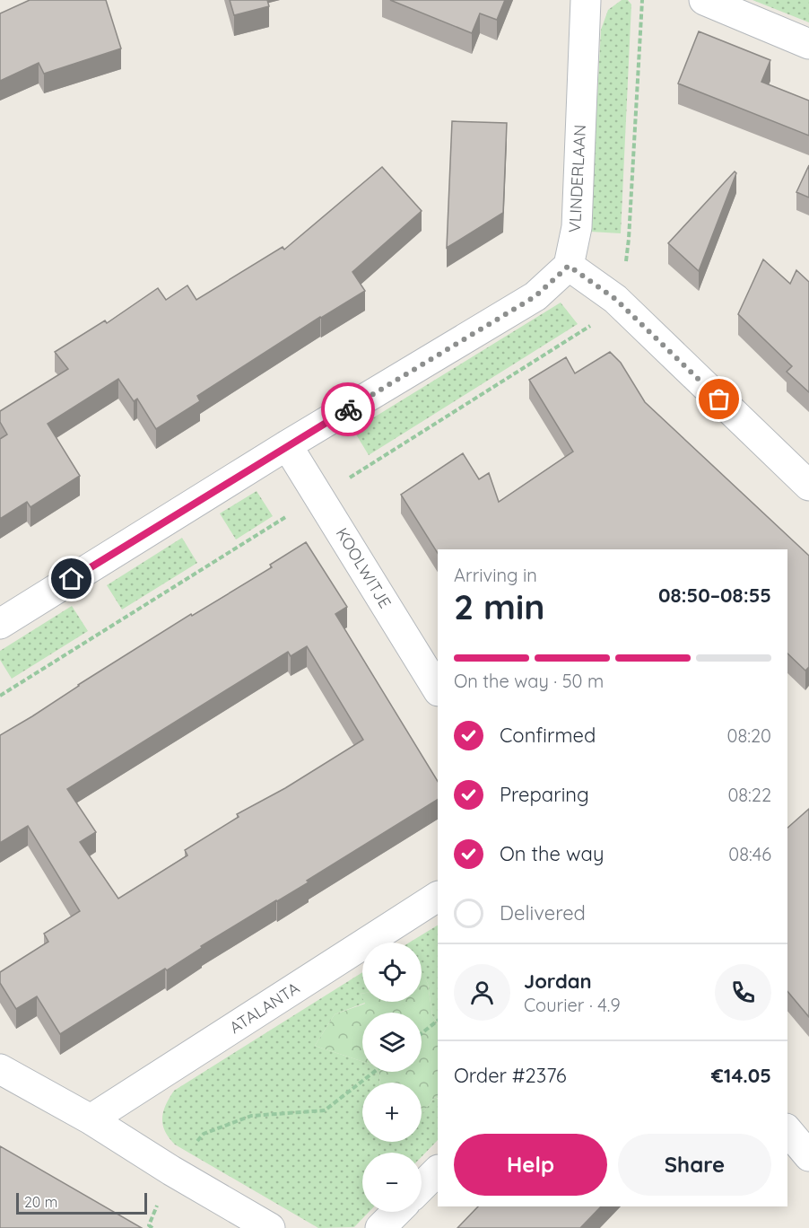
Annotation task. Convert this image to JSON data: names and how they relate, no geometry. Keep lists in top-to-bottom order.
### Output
{
  "streets": {
    "street": ["VLINDERLAAN", "KOOLWITJE", "ATALANTA"]
  },
  "scale_bar": "20 m",
  "page": {
    "heading": ["2 min", "Arriving in", "08:50–08:55"],
    "panel": [
      "Jordan",
      "Courier · 4.9",
      "Order #2376",
      "€14.05"
    ],
    "bar": "On the way · 50 m",
    "list": [
      ["Confirmed", "08:20"],
      ["Preparing", "08:22"],
      ["On the way", "08:46"],
      "Delivered"
    ],
    "map_buttons": ["+", "−"],
    "buttons": ["Help", "Share"],
    "scale": "20 m"
  }
}
